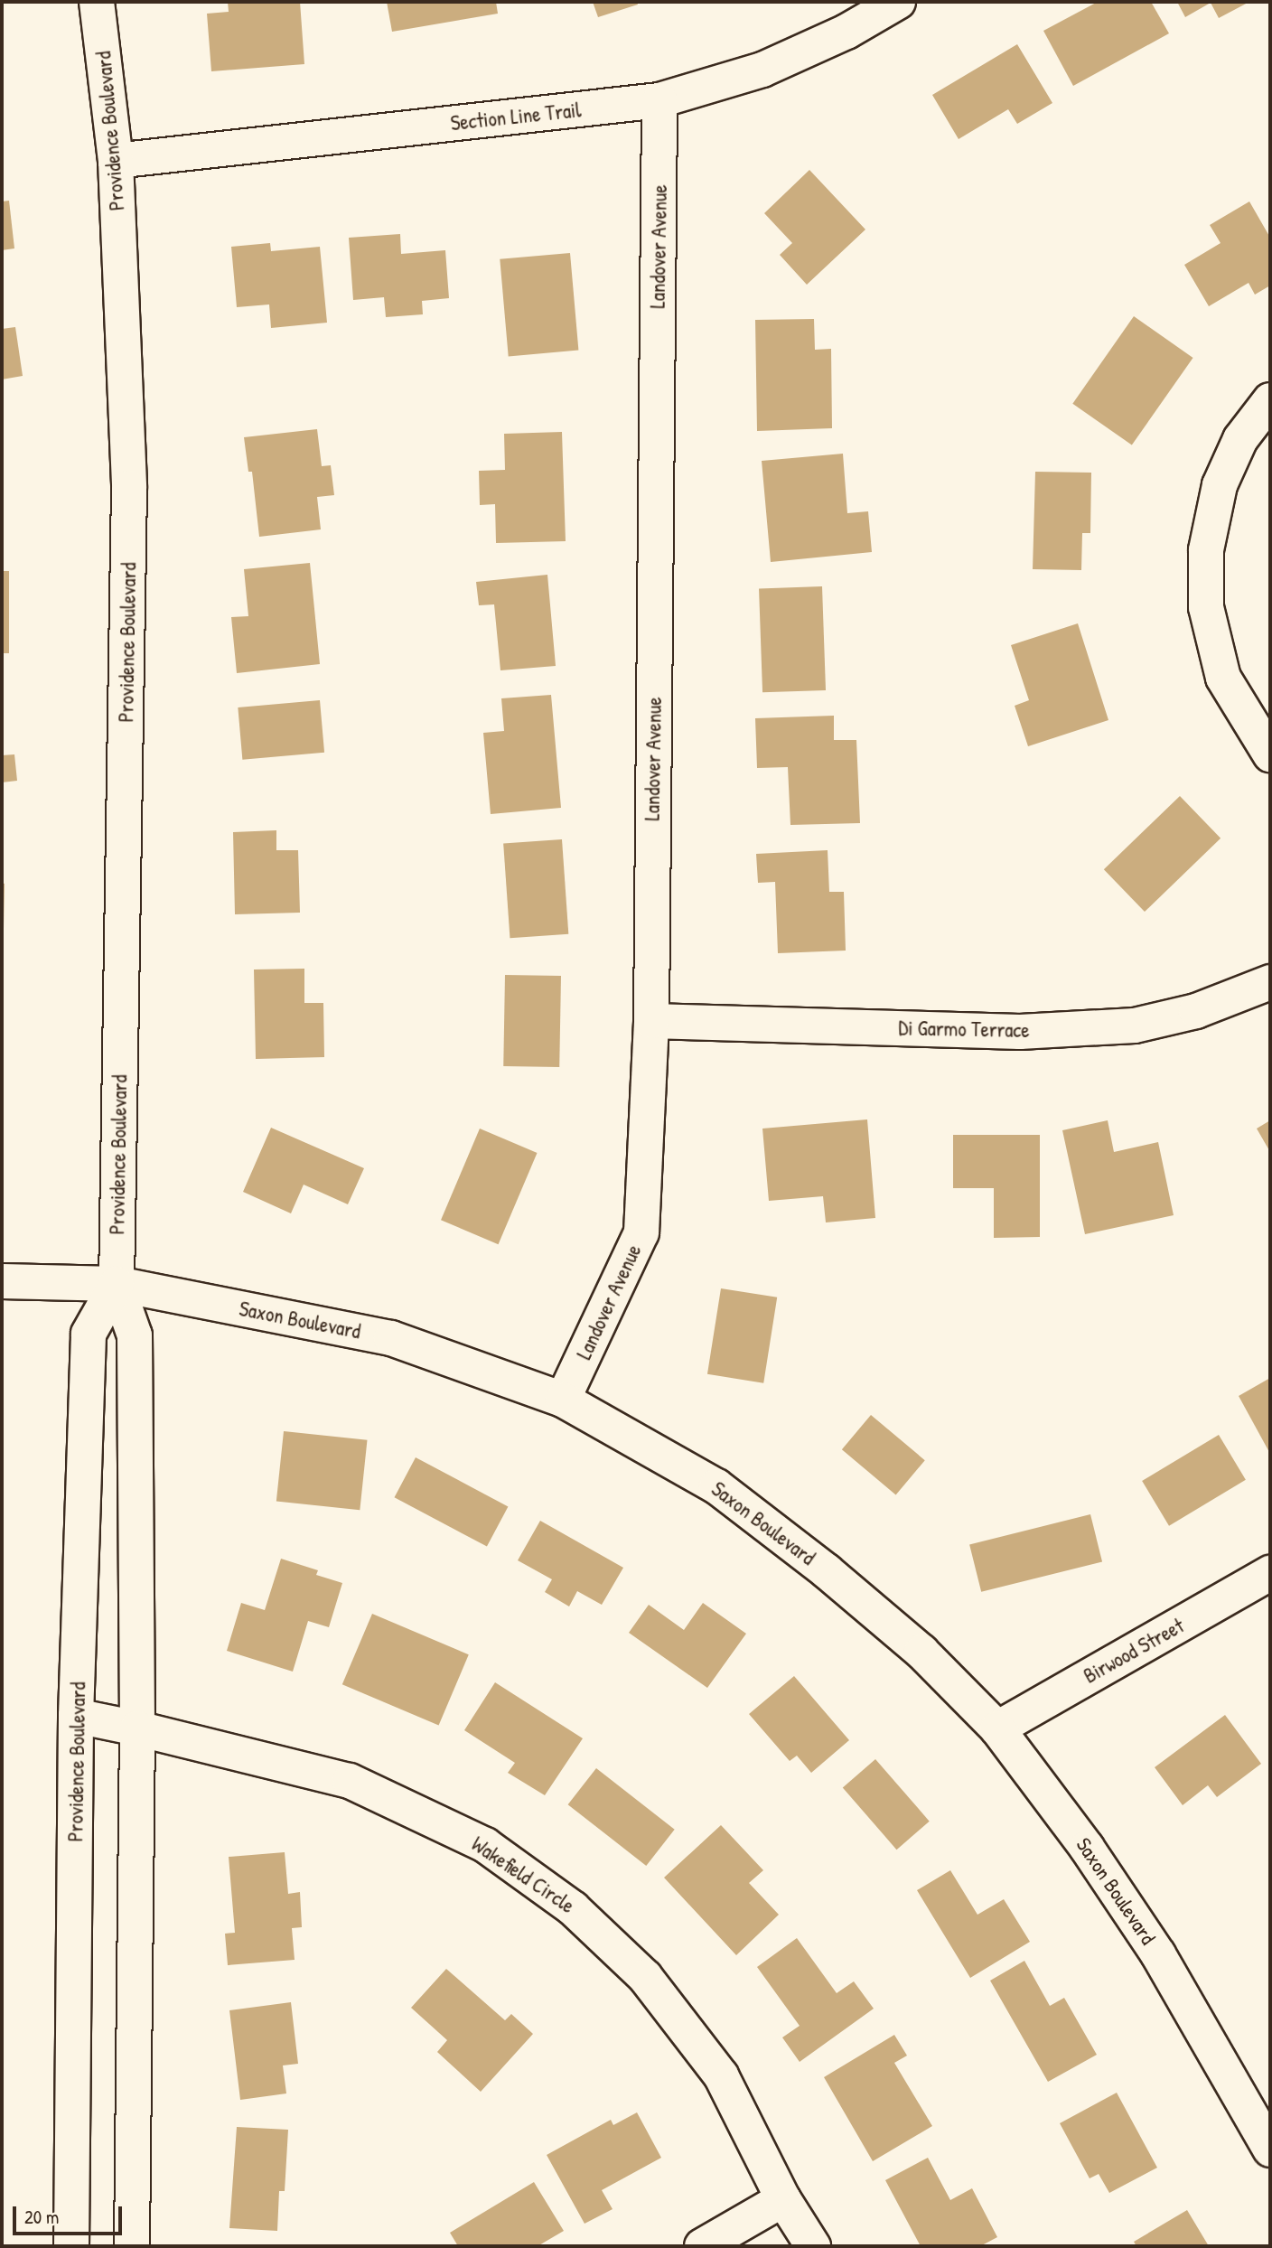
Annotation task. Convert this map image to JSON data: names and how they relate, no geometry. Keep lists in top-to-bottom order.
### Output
{
  "streets": {
    "main road": [
      "Section Line Trail",
      "Providence Boulevard",
      "Landover Avenue",
      "Di Garmo Terrace",
      "Saxon Boulevard",
      "Birwood Street",
      "Wakefield Circle"
    ]
  },
  "crossings": [
    ["Section Line Trail", "Providence Boulevard"],
    ["Section Line Trail", "Landover Avenue"],
    ["Providence Boulevard", "Saxon Boulevard"],
    ["Providence Boulevard", "Wakefield Circle"],
    ["Landover Avenue", "Di Garmo Terrace"],
    ["Landover Avenue", "Saxon Boulevard"],
    ["Saxon Boulevard", "Birwood Street"]
  ],
  "scale_bar": "20 m"
}
